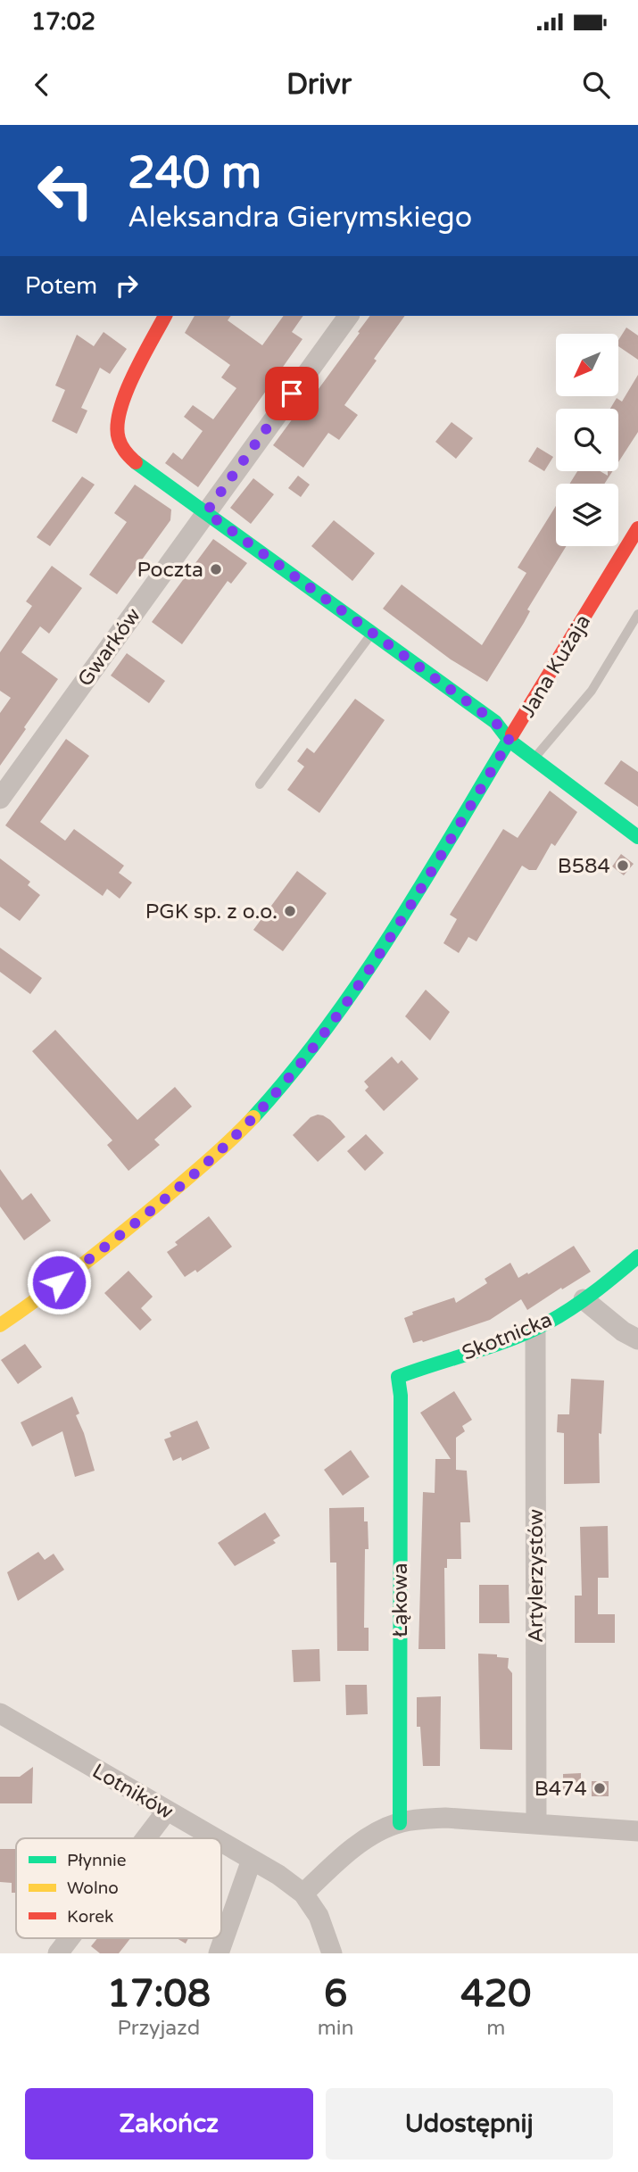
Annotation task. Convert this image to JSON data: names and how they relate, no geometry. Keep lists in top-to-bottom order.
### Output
{
  "streets": {
    "street": [
      "Gwarków",
      "Jana Kużaja",
      "Skotnicka",
      "Artylerzystów",
      "Łąkowa",
      "Lotników"
    ]
  },
  "crossings": [
    ["Skotnicka", "Artylerzystów"],
    ["Skotnicka", "Łąkowa"]
  ],
  "places": [
    "Poczta",
    "B584",
    "PGK sp. z o.o.",
    "B474"
  ],
  "legend": ["Płynnie", "Wolno", "Korek"],
  "north": "bottom left",
  "page": {
    "status": "17:02",
    "header": "Drivr",
    "turn": ["240 m", "Aleksandra Gierymskiego"],
    "then": "Potem",
    "eta": [
      "17:08",
      "Przyjazd",
      "6",
      "min",
      "420",
      "m"
    ],
    "buttons": ["Zakończ", "Udostępnij"]
  }
}
